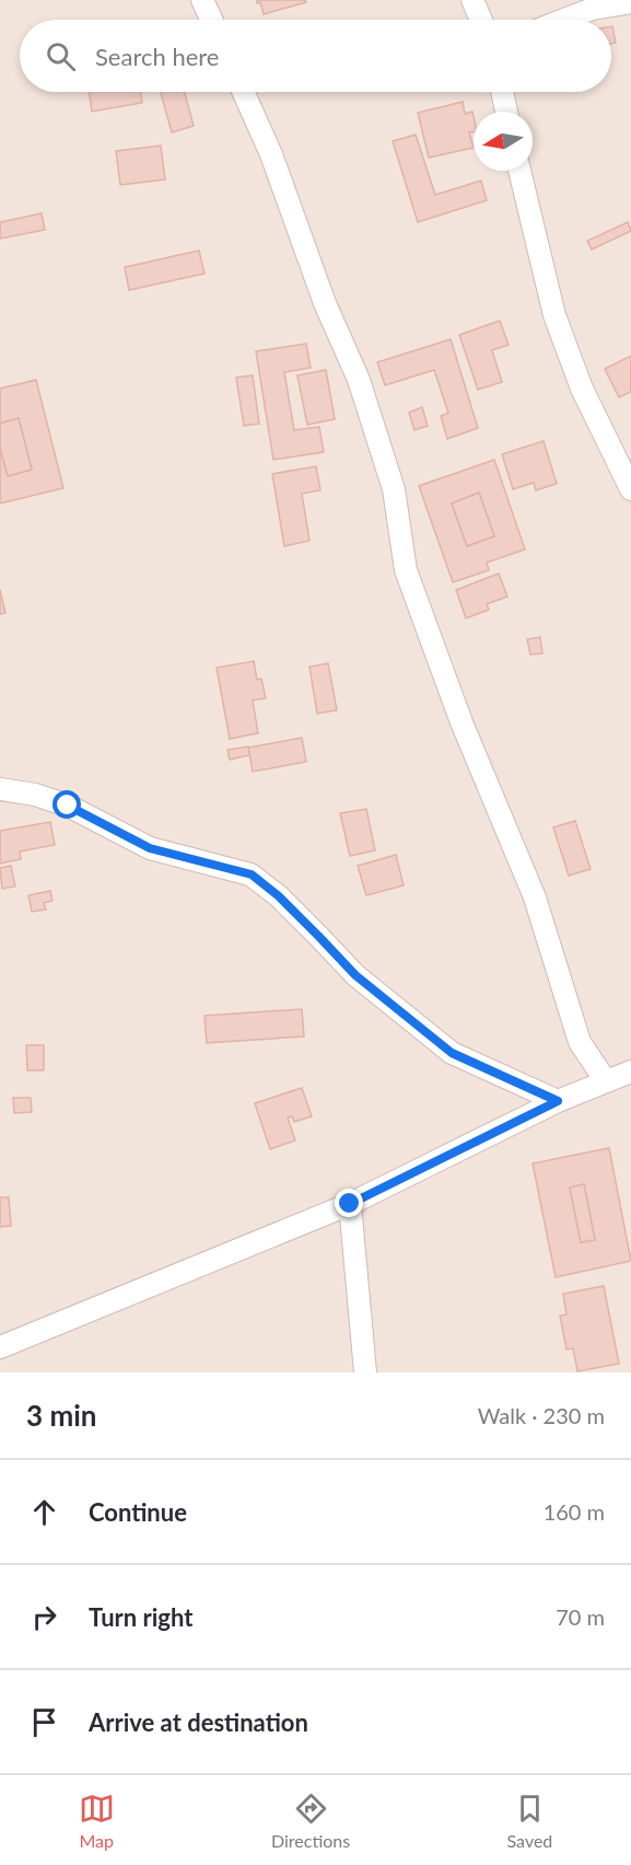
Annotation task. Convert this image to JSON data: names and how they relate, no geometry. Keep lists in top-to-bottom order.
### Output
{
  "north": "left",
  "page": {
    "search": "Search here",
    "heading": ["3 min", "Walk · 230 m"],
    "list": [
      ["Continue", "160 m"],
      ["Turn right", "70 m"],
      "Arrive at destination"
    ],
    "nav": ["Map", "Directions", "Saved"]
  }
}
